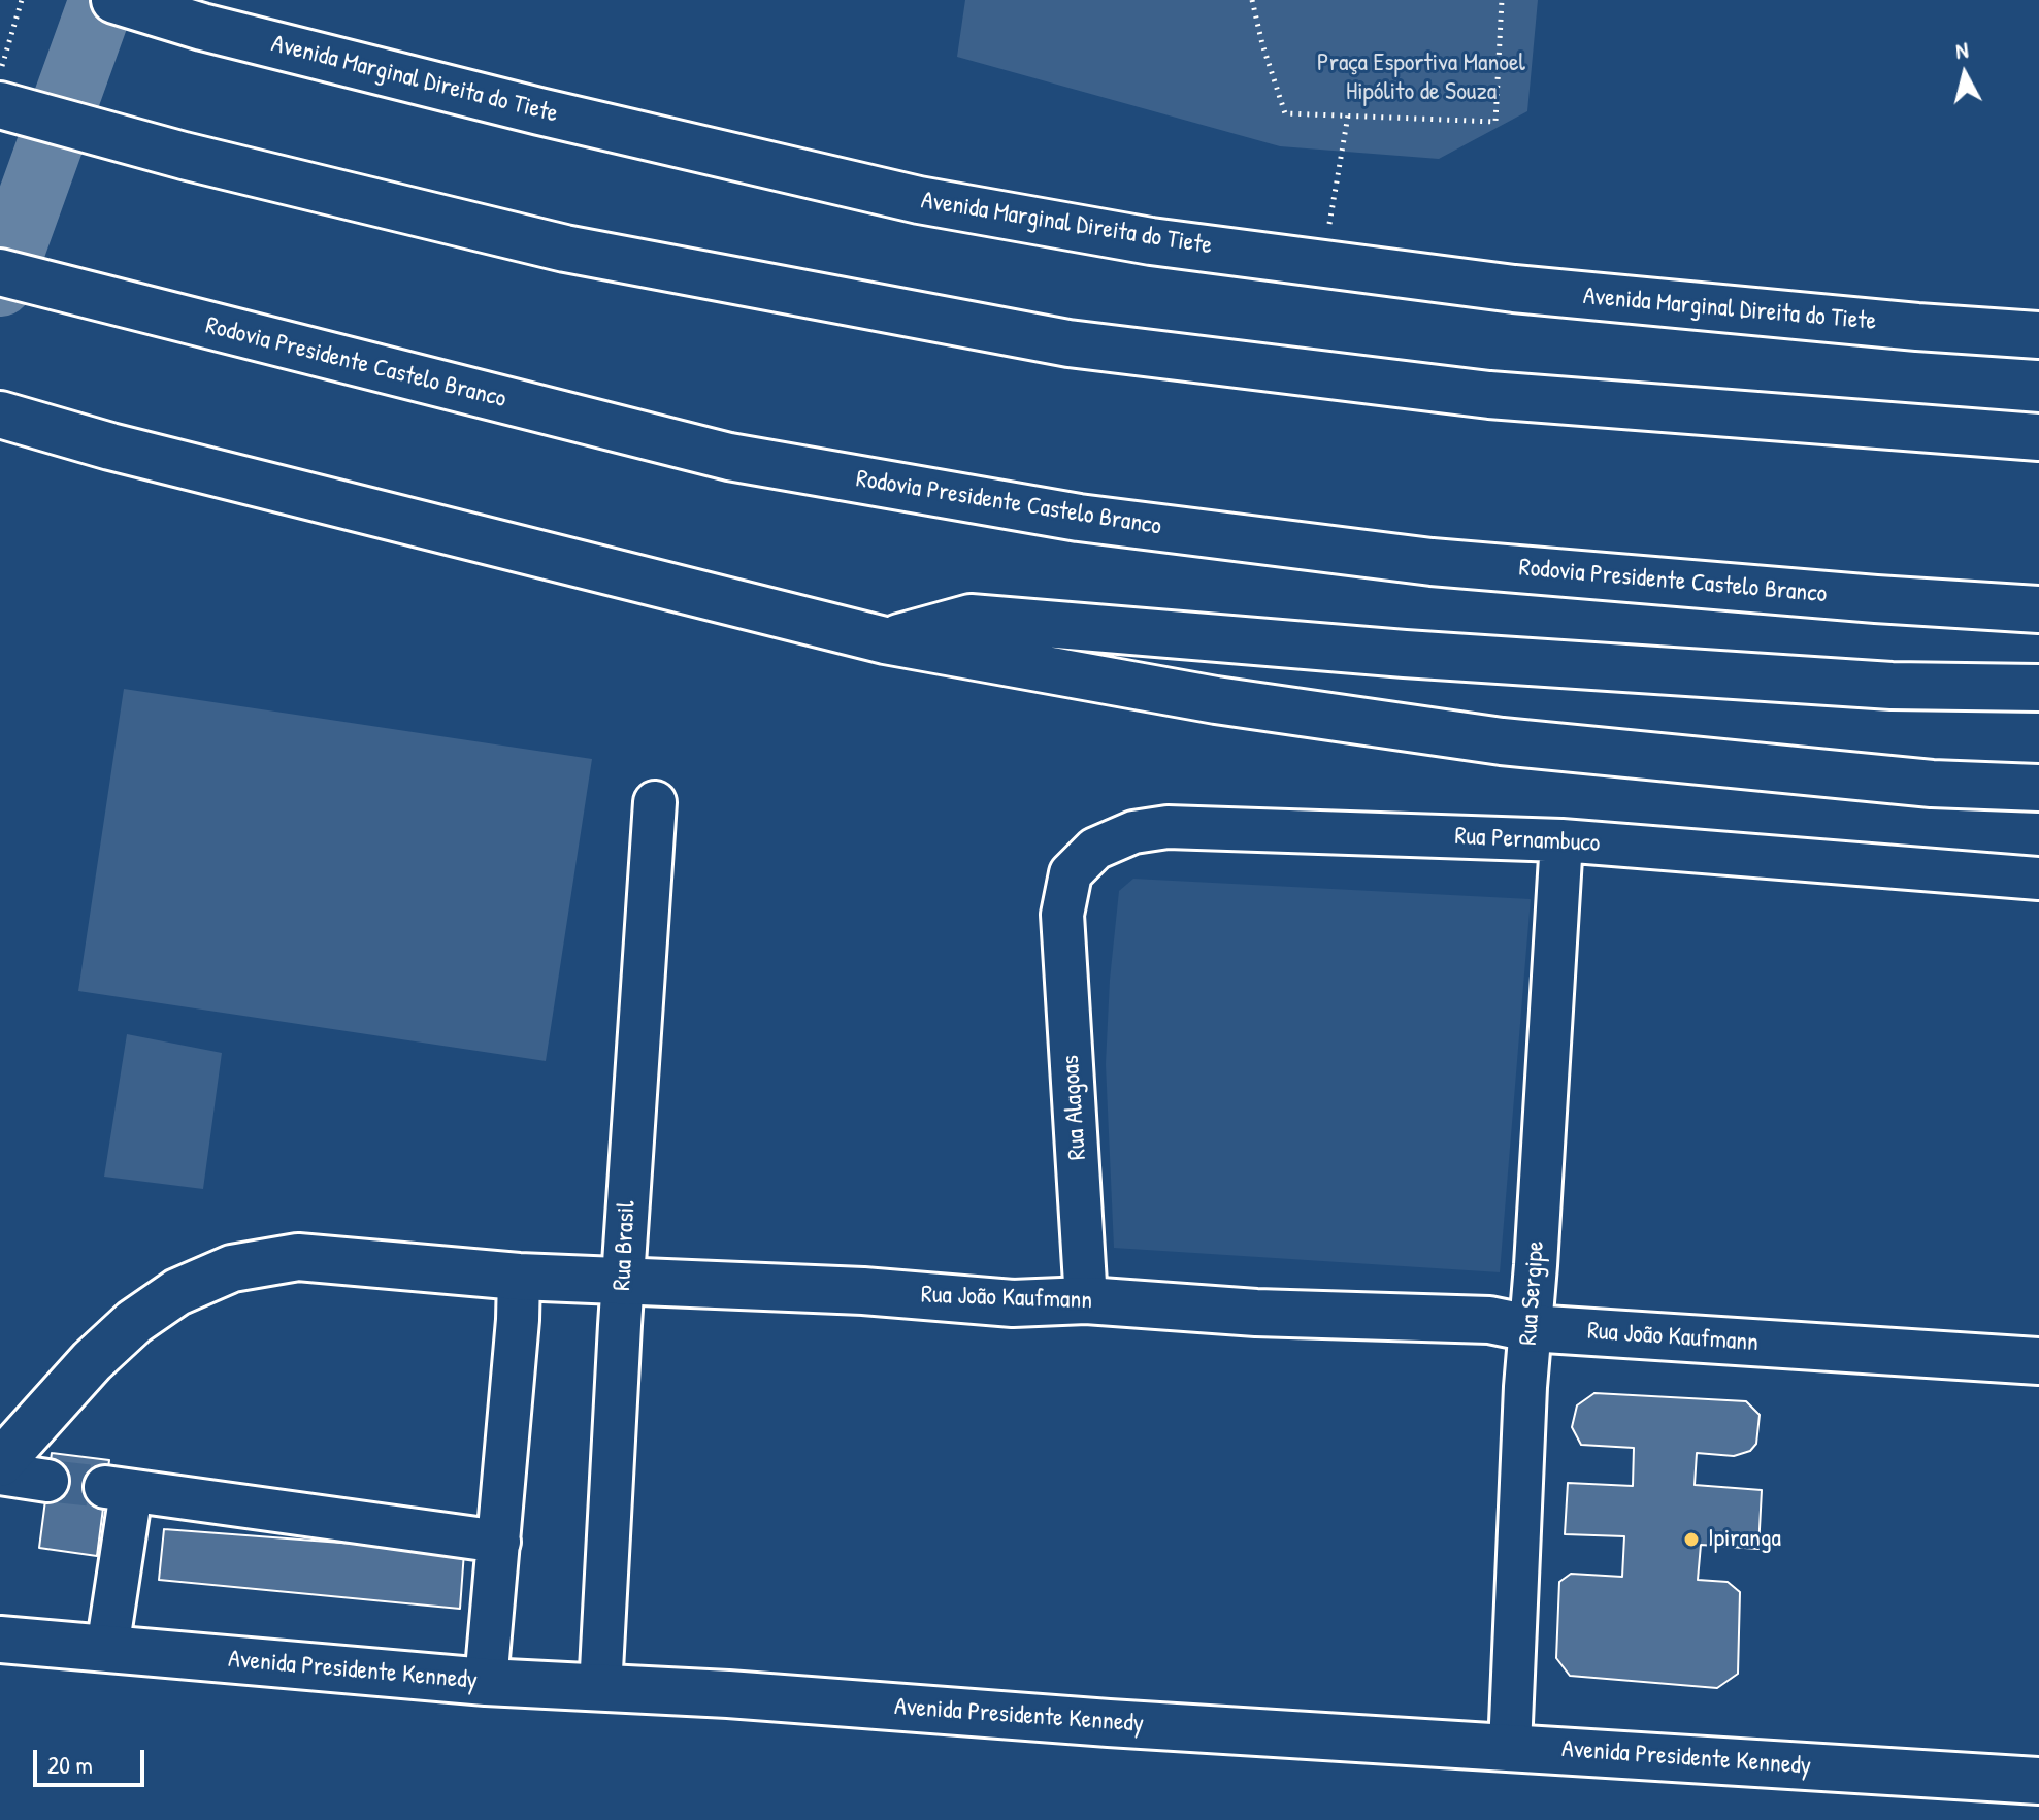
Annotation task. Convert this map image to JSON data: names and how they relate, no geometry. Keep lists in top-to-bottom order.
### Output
{
  "streets": {
    "main road": [
      "Avenida Marginal Direita do Tiete",
      "Rodovia Presidente Castelo Branco",
      "Rua João Kaufmann",
      "Avenida Presidente Kennedy"
    ],
    "street": [
      "Rua Pernambuco",
      "Rua Alagoas",
      "Rua Brasil",
      "Rua Sergipe"
    ]
  },
  "crossings": [
    ["Rua Pernambuco", "Rua Alagoas"],
    ["Rua Pernambuco", "Rua Sergipe"],
    ["Rua Alagoas", "Rua João Kaufmann"],
    ["Rua Brasil", "Rua João Kaufmann"],
    ["Rua Brasil", "Avenida Presidente Kennedy"],
    ["Rua Sergipe", "Rua João Kaufmann"],
    ["Rua Sergipe", "Avenida Presidente Kennedy"]
  ],
  "parks": ["Praça Esportiva Manoel Hipólito de Souza"],
  "places": ["Ipiranga"],
  "scale_bar": "20 m",
  "north": "top"
}
